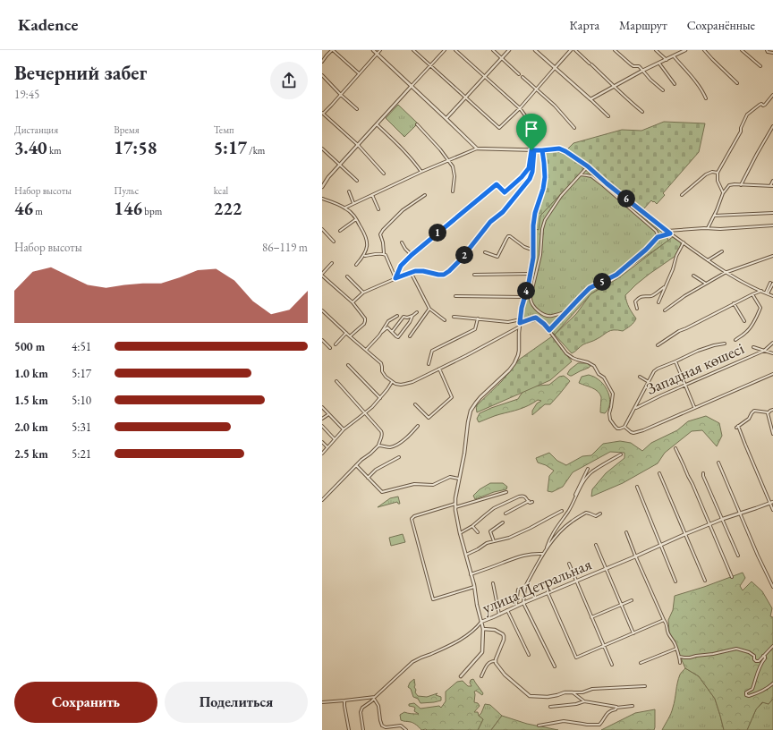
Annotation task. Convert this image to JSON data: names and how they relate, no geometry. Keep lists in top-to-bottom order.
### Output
{
  "streets": {
    "street": ["Западная көшесі", "улица Цетральная"]
  },
  "page": {
    "header": "Kadence",
    "nav": ["Карта", "Маршрут", "Сохранённые"],
    "heading": ["Вечерний забег", "19:45"],
    "stats": [
      ["Дистанция", "3.40 km"],
      ["Время", "17:58"],
      ["Темп", "5:17 /km"],
      ["Набор высоты", "46 m"],
      ["Пульс", "146 bpm"],
      ["kcal", "222"]
    ],
    "pins": [
      "6",
      "1",
      "2",
      "5",
      "4"
    ],
    "chart": ["Набор высоты", "86–119 m"],
    "list": [
      {
        "name": "500 m",
        "note": "4:51"
      },
      {
        "name": "1.0 km",
        "note": "5:17"
      },
      {
        "name": "1.5 km",
        "note": "5:10"
      },
      {
        "name": "2.0 km",
        "note": "5:31"
      },
      {
        "name": "2.5 km",
        "note": "5:21"
      }
    ],
    "buttons": ["Сохранить", "Поделиться"]
  }
}
